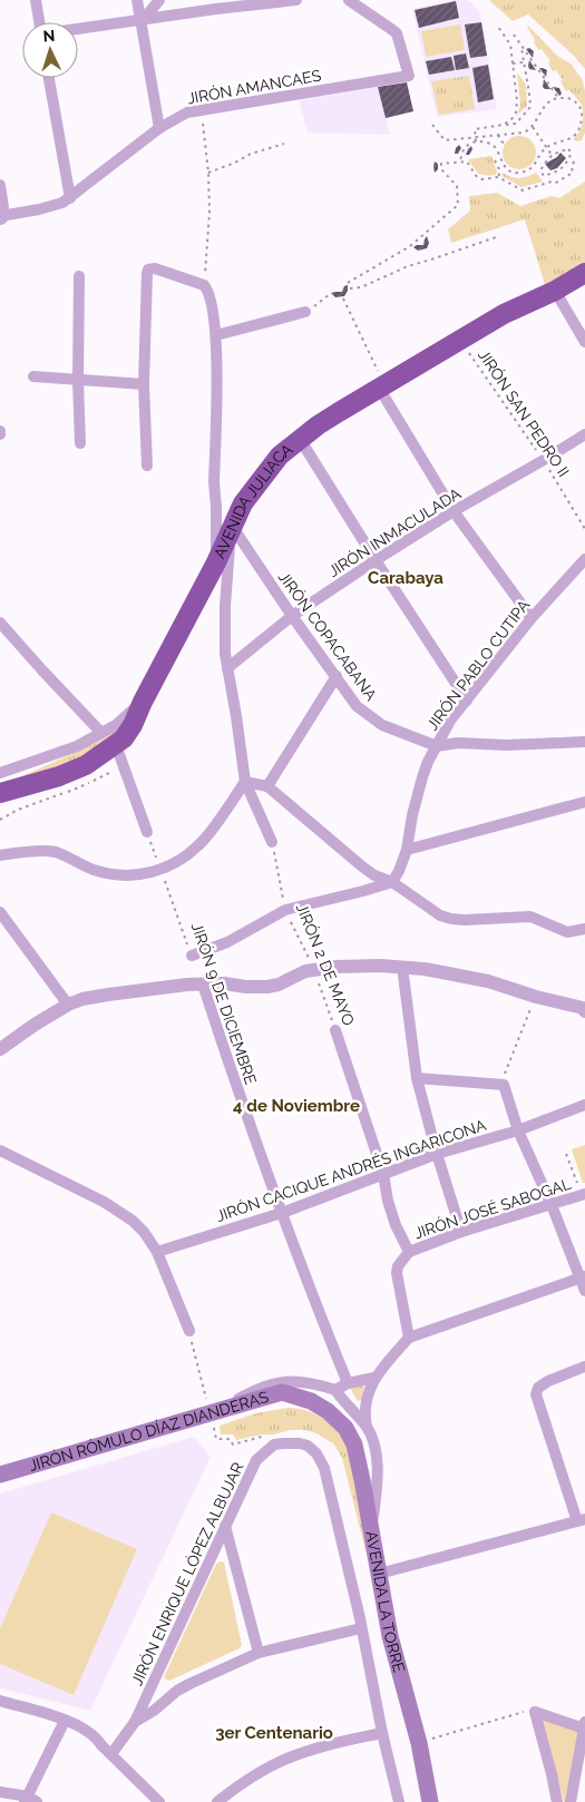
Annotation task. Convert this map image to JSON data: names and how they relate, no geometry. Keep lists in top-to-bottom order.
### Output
{
  "streets": {
    "highway": ["AVENIDA JULIACA"],
    "main road": ["JIRÓN RÓMULO DÍAZ DIANDERAS", "AVENIDA LA TORRE"],
    "street": [
      "JIRÓN AMANCAES",
      "JIRÓN INMACULADA",
      "JIRÓN COPACABANA",
      "JIRÓN PABLO CUTIPA",
      "JIRÓN 2 DE MAYO",
      "JIRÓN 9 DE DICIEMBRE",
      "JIRÓN CACIQUE ANDRÉS INGARICONA",
      "JIRÓN JOSÉ SABOGAL",
      "JIRÓN ENRIQUE LÓPEZ ALBUJAR"
    ],
    "path": ["JIRÓN SAN PEDRO II"]
  },
  "crossings": [
    ["JIRÓN SAN PEDRO II", "AVENIDA JULIACA"],
    ["JIRÓN SAN PEDRO II", "JIRÓN INMACULADA"],
    ["AVENIDA JULIACA", "JIRÓN COPACABANA"],
    ["JIRÓN INMACULADA", "JIRÓN COPACABANA"],
    ["JIRÓN COPACABANA", "JIRÓN PABLO CUTIPA"],
    ["JIRÓN 2 DE MAYO", "JIRÓN CACIQUE ANDRÉS INGARICONA"],
    ["JIRÓN 2 DE MAYO", "JIRÓN JOSÉ SABOGAL"],
    ["JIRÓN 9 DE DICIEMBRE", "JIRÓN CACIQUE ANDRÉS INGARICONA"],
    ["JIRÓN RÓMULO DÍAZ DIANDERAS", "AVENIDA LA TORRE"]
  ],
  "districts": ["Carabaya", "4 de Noviembre", "3er Centenario"],
  "north": "top"
}
